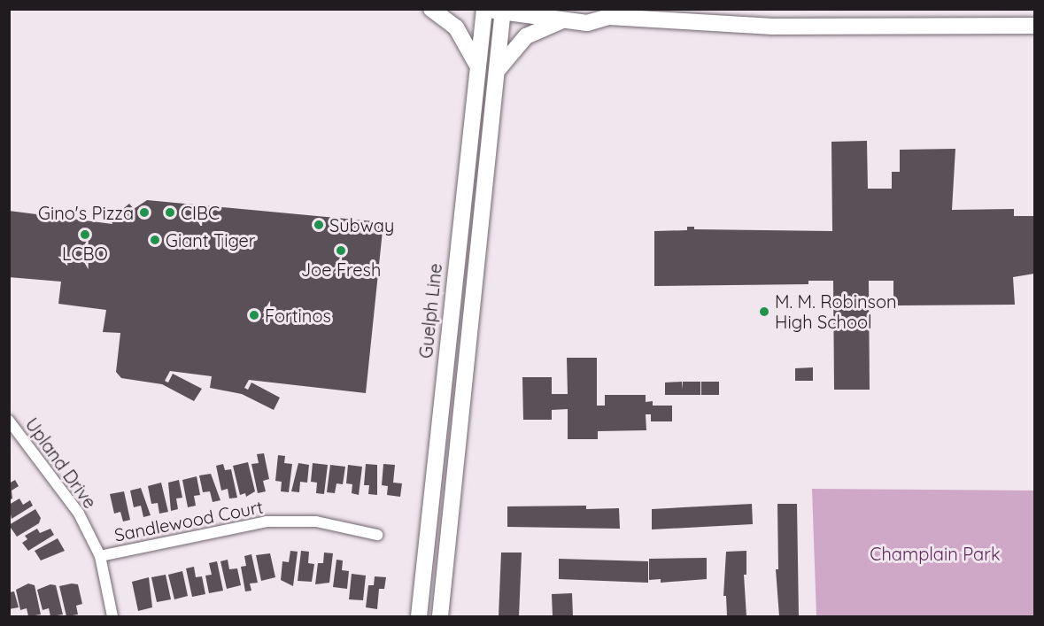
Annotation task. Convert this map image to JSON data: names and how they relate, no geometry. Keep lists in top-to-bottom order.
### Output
{
  "streets": {
    "main road": ["Guelph Line"],
    "street": ["Upland Drive", "Sandlewood Court"]
  },
  "crossings": [
    ["Upland Drive", "Sandlewood Court"]
  ],
  "parks": ["Champlain Park"],
  "places": [
    "Gino's Pizza",
    "CIBC",
    "Subway",
    "LCBO",
    "Giant Tiger",
    "Joe Fresh",
    "M. M. Robinson High School",
    "Fortinos"
  ]
}
